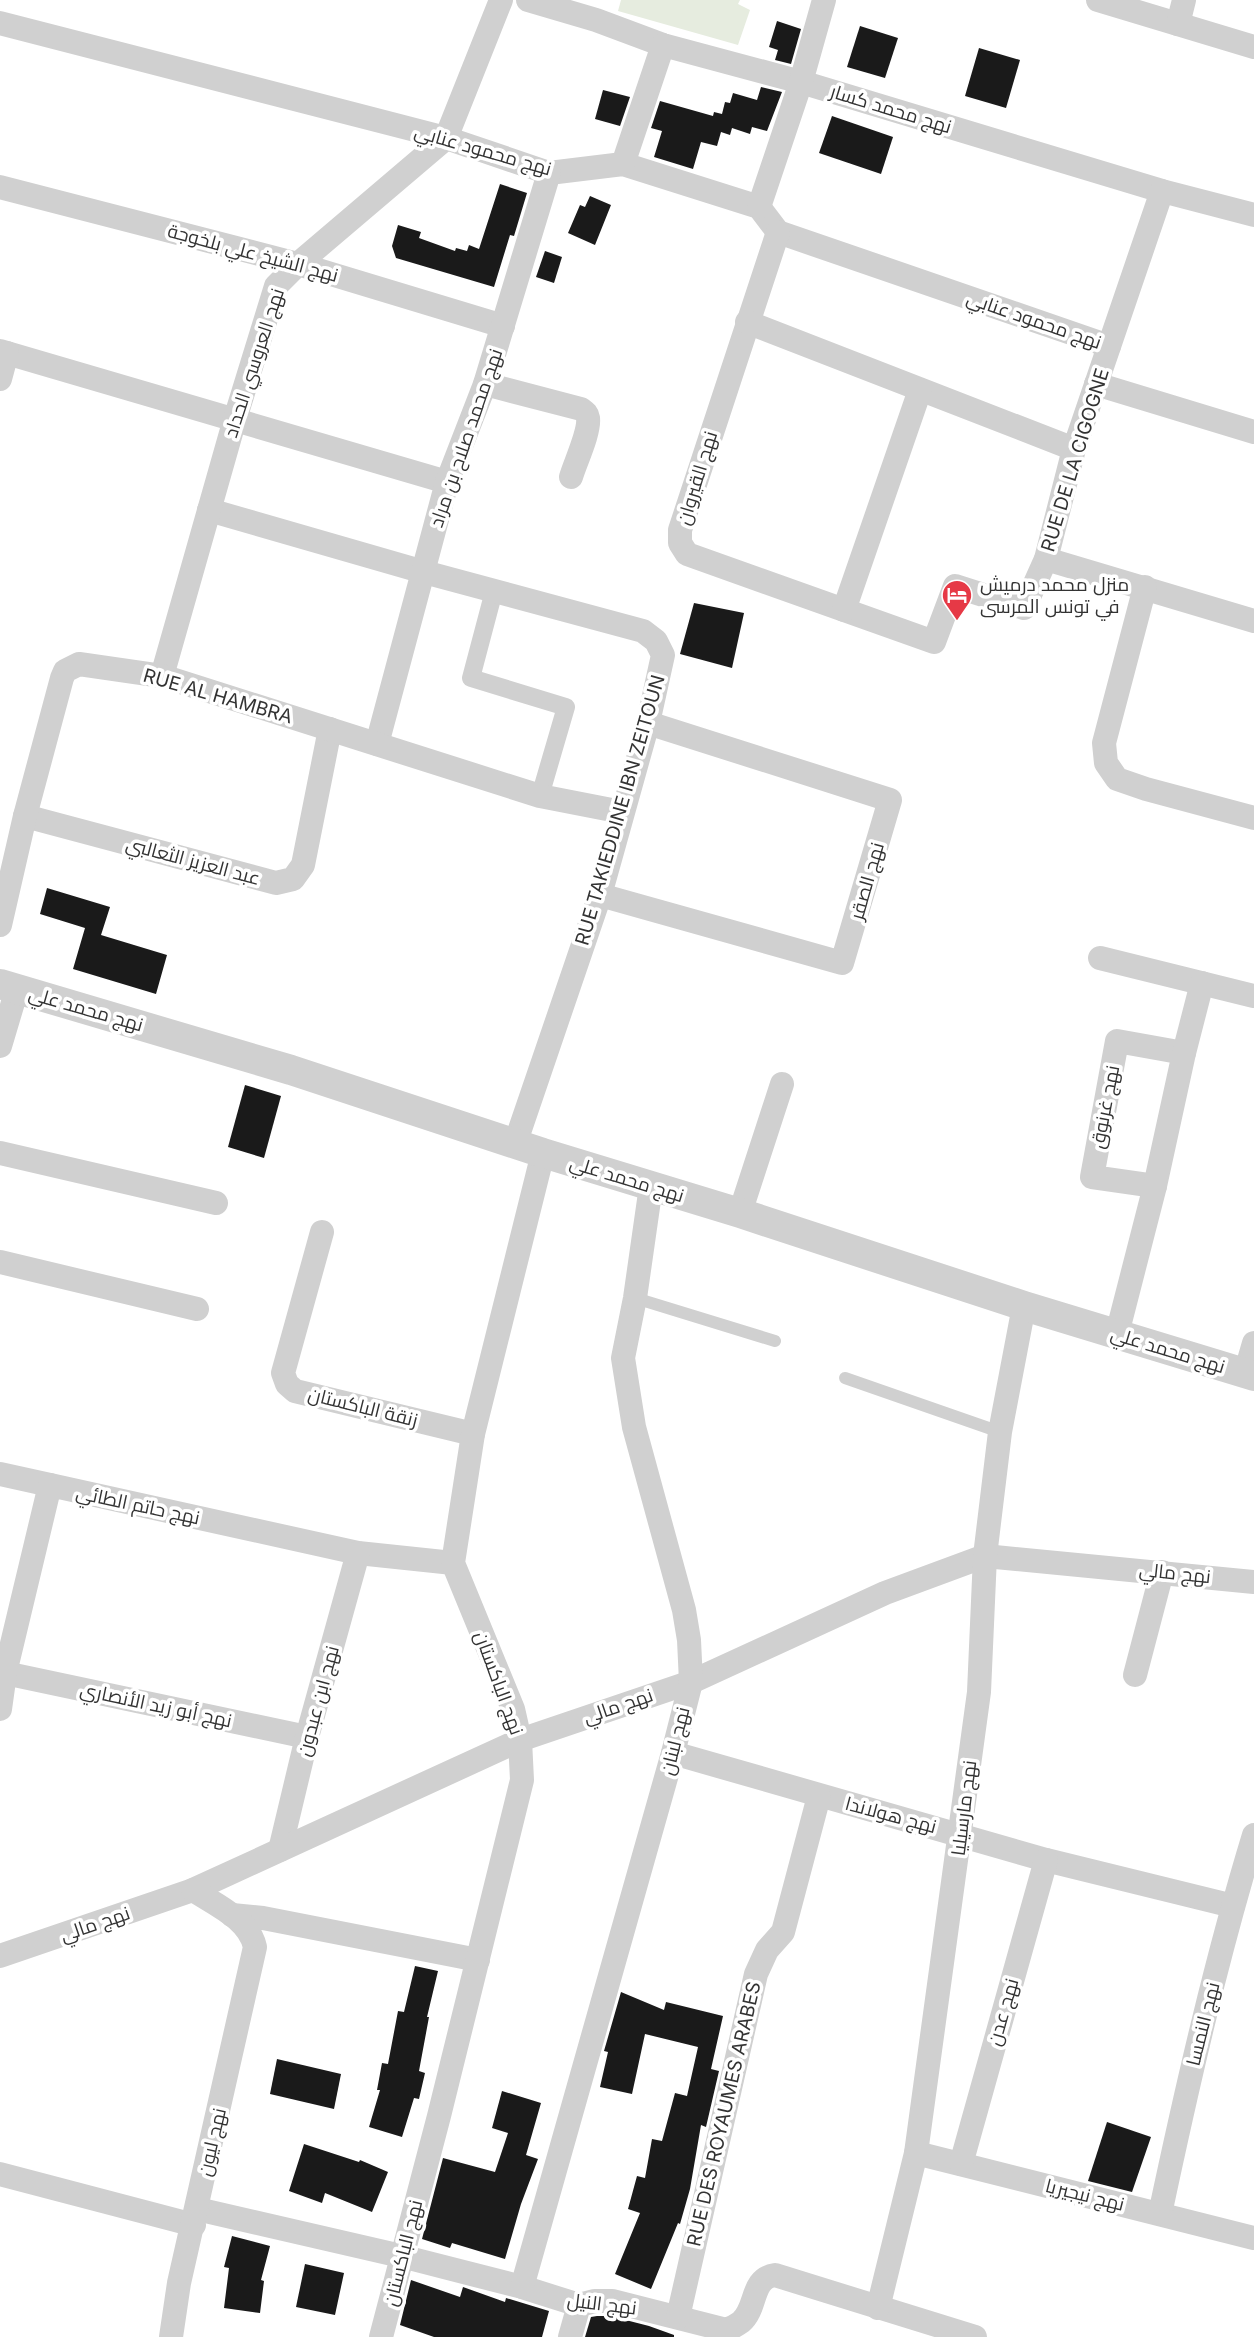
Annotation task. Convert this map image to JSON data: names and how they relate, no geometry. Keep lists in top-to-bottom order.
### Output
{
  "streets": {
    "street": [
      "نهج محمد كسار",
      "نهج محمود عنابي",
      "نهج الشيخ علي بلخوجة",
      "نهج العروسي الحداد",
      "نهج محمد صلاح بن مراد",
      "RUE DE LA CIGOGNE",
      "نهج القيروان",
      "RUE AL HAMBRA",
      "RUE TAKIEDDINE IBN ZEITOUN",
      "عبد العزيز الثعالبي",
      "نهج الصقر",
      "نهج محمد علي",
      "نهج غرنوق",
      "زنقة الباكستان",
      "نهج حاتم الطائي",
      "نهج مالي",
      "نهج الباكستان",
      "نهج ابن عبدون",
      "نهج أبو زيد الأنصاري",
      "نهج لبنان",
      "نهج مارسيليا",
      "نهج هولاندا",
      "نهج عدن",
      "نهج النمسا",
      "RUE DES ROYAUMES ARABES",
      "نهج ليون",
      "نهج نيجيريا",
      "نهج النيل"
    ]
  },
  "crossings": [
    ["نهج محمد كسار", "RUE DE LA CIGOGNE"],
    ["نهج محمود عنابي", "نهج العروسي الحداد"],
    ["نهج محمود عنابي", "نهج محمد صلاح بن مراد"],
    ["نهج محمود عنابي", "RUE DE LA CIGOGNE"],
    ["نهج محمود عنابي", "نهج القيروان"],
    ["نهج الشيخ علي بلخوجة", "نهج العروسي الحداد"],
    ["نهج الشيخ علي بلخوجة", "نهج محمد صلاح بن مراد"],
    ["نهج العروسي الحداد", "RUE AL HAMBRA"],
    ["نهج العروسي الحداد", "RUE TAKIEDDINE IBN ZEITOUN"],
    ["نهج محمد صلاح بن مراد", "RUE AL HAMBRA"],
    ["نهج محمد صلاح بن مراد", "RUE TAKIEDDINE IBN ZEITOUN"],
    ["RUE DE LA CIGOGNE", "نهج القيروان"],
    ["RUE AL HAMBRA", "RUE TAKIEDDINE IBN ZEITOUN"],
    ["RUE AL HAMBRA", "عبد العزيز الثعالبي"],
    ["RUE TAKIEDDINE IBN ZEITOUN", "نهج الصقر"],
    ["RUE TAKIEDDINE IBN ZEITOUN", "نهج محمد علي"],
    ["نهج محمد علي", "نهج لبنان"],
    ["نهج محمد علي", "نهج مارسيليا"],
    ["نهج حاتم الطائي", "نهج الباكستان"],
    ["نهج حاتم الطائي", "نهج ابن عبدون"],
    ["نهج حاتم الطائي", "نهج أبو زيد الأنصاري"],
    ["نهج مالي", "نهج الباكستان"],
    ["نهج مالي", "نهج ابن عبدون"],
    ["نهج مالي", "نهج لبنان"],
    ["نهج مالي", "نهج مارسيليا"],
    ["نهج الباكستان", "نهج النيل"],
    ["نهج ابن عبدون", "نهج أبو زيد الأنصاري"],
    ["نهج لبنان", "نهج هولاندا"],
    ["نهج لبنان", "نهج النيل"],
    ["نهج مارسيليا", "نهج هولاندا"],
    ["نهج مارسيليا", "نهج نيجيريا"],
    ["نهج مارسيليا", "نهج النيل"],
    ["نهج هولاندا", "نهج عدن"],
    ["نهج هولاندا", "نهج النمسا"],
    ["نهج هولاندا", "RUE DES ROYAUMES ARABES"],
    ["نهج عدن", "نهج نيجيريا"],
    ["نهج النمسا", "نهج نيجيريا"],
    ["RUE DES ROYAUMES ARABES", "نهج النيل"],
    ["نهج ليون", "نهج النيل"]
  ],
  "places": {
    "hotel": ["منزل محمد درميش في تونس المرسى"]
  }
}
